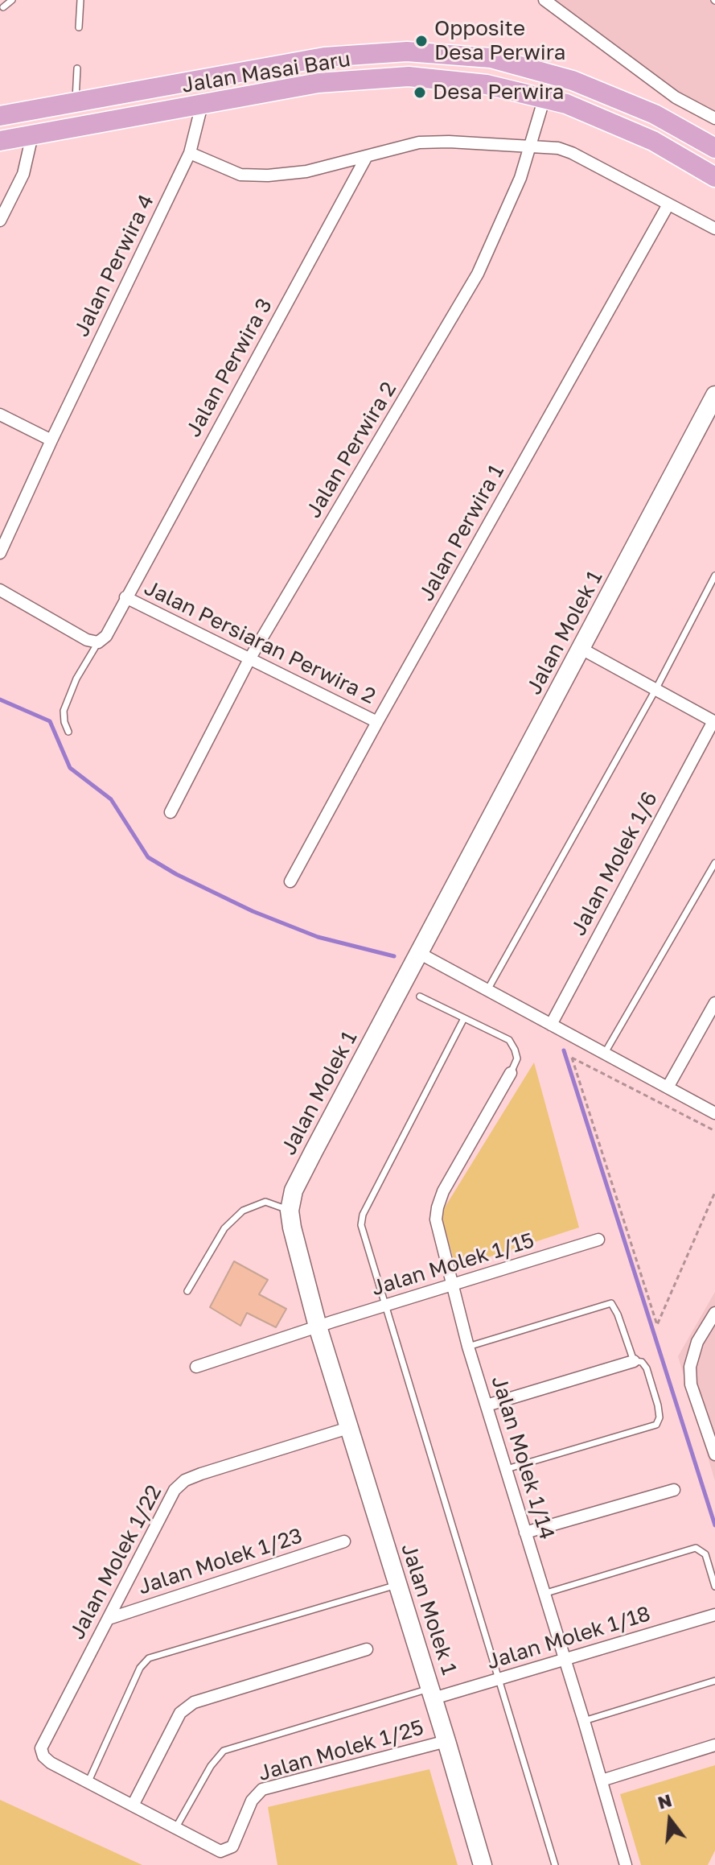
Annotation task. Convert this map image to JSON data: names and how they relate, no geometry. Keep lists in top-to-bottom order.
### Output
{
  "streets": {
    "main road": ["Jalan Masai Baru"],
    "street": [
      "Jalan Perwira 4",
      "Jalan Perwira 3",
      "Jalan Perwira 2",
      "Jalan Perwira 1",
      "Jalan Molek 1",
      "Jalan Persiaran Perwira 2",
      "Jalan Molek 1/6",
      "Jalan Molek 1/15",
      "Jalan Molek 1/14",
      "Jalan Molek 1/23",
      "Jalan Molek 1/22",
      "Jalan Molek 1/18",
      "Jalan Molek 1/25"
    ]
  },
  "crossings": [
    ["Jalan Masai Baru", "Jalan Perwira 4"],
    ["Jalan Masai Baru", "Jalan Perwira 2"],
    ["Jalan Perwira 3", "Jalan Persiaran Perwira 2"],
    ["Jalan Perwira 2", "Jalan Persiaran Perwira 2"],
    ["Jalan Perwira 1", "Jalan Persiaran Perwira 2"],
    ["Jalan Molek 1", "Jalan Molek 1/15"],
    ["Jalan Molek 1", "Jalan Molek 1/22"],
    ["Jalan Molek 1", "Jalan Molek 1/18"],
    ["Jalan Molek 1", "Jalan Molek 1/25"],
    ["Jalan Molek 1/15", "Jalan Molek 1/14"],
    ["Jalan Molek 1/14", "Jalan Molek 1/18"],
    ["Jalan Molek 1/23", "Jalan Molek 1/22"],
    ["Jalan Molek 1/22", "Jalan Molek 1/25"]
  ],
  "places": ["Opposite Desa Perwira", "Desa Perwira"],
  "north": "top"
}
